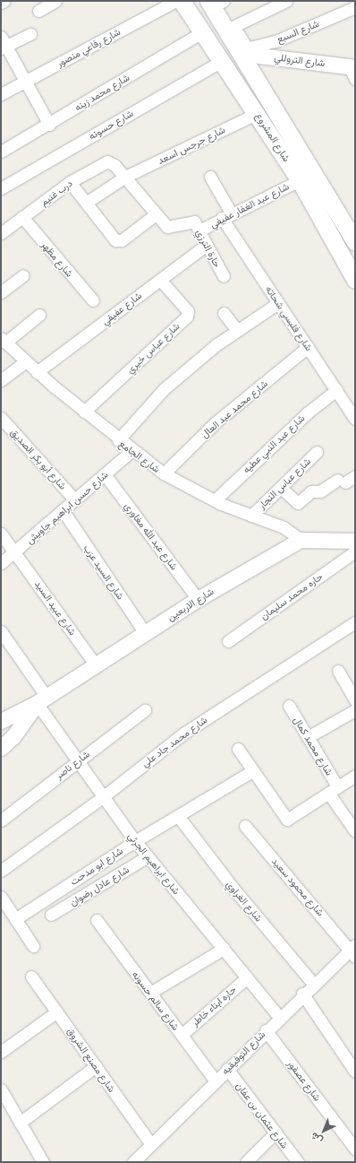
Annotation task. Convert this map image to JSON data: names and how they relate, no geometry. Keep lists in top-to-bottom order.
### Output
{
  "streets": {
    "main road": ["شارع المشروع"],
    "street": [
      "شارع السبع",
      "شارع رفاعي منصور",
      "شارع التروللي",
      "شارع محمد زينه",
      "شارع حسونه",
      "شارع جرجس اسعد",
      "درب غنيم",
      "شارع عبد الغفار عفيفي",
      "حارة الترزي",
      "شارع مظهر",
      "شارع عفيفي",
      "شارع فلبسي شحاته",
      "شارع عباس خيري",
      "شارع محمد عبد العال",
      "شارع عبد النبي عطيه",
      "شارع الجامع",
      "شارع أبو بكر الصديق",
      "شارع عباس النجار",
      "شارع حسن ابراهيم جاويش",
      "شارع عبد الله مغاوري",
      "شارع السيد عزب",
      "حاره محمد سليمان",
      "شارع الاربعين",
      "شارع عبيد السيد",
      "شارع محمد جاد علي",
      "شارع محمد كمال",
      "شارع ناصر",
      "شارع ابراهيم الجرئي",
      "شارع ابو مدحت",
      "شارع عادل رضوان",
      "شارع محمود سعيد",
      "شارع الغراوي",
      "شارع سالم حسونه",
      "حاره ابناء خاطر",
      "شارع التوفيقيه",
      "شارع مصنع الشروق",
      "شارع عصفور",
      "شارع عثمان بن عفان"
    ]
  },
  "crossings": [
    ["شارع السبع", "شارع التروللي"],
    ["شارع السبع", "شارع المشروع"],
    ["شارع التروللي", "شارع المشروع"],
    ["شارع محمد زينه", "شارع المشروع"],
    ["شارع حسونه", "شارع المشروع"],
    ["شارع المشروع", "شارع جرجس اسعد"],
    ["شارع المشروع", "شارع عبد الغفار عفيفي"],
    ["شارع جرجس اسعد", "درب غنيم"],
    ["درب غنيم", "شارع مظهر"],
    ["شارع عبد الغفار عفيفي", "حارة الترزي"],
    ["شارع عبد الغفار عفيفي", "شارع فلبسي شحاته"],
    ["حارة الترزي", "شارع عفيفي"],
    ["شارع عفيفي", "شارع عباس خيري"],
    ["شارع عفيفي", "شارع الجامع"],
    ["شارع فلبسي شحاته", "شارع محمد عبد العال"],
    ["شارع فلبسي شحاته", "شارع عبد النبي عطيه"],
    ["شارع عباس خيري", "شارع الجامع"],
    ["شارع محمد عبد العال", "شارع الجامع"],
    ["شارع عبد النبي عطيه", "شارع الجامع"],
    ["شارع الجامع", "شارع عباس النجار"],
    ["شارع الجامع", "شارع حسن ابراهيم جاويش"],
    ["شارع الجامع", "شارع الاربعين"],
    ["شارع أبو بكر الصديق", "شارع حسن ابراهيم جاويش"],
    ["شارع حسن ابراهيم جاويش", "شارع عبد الله مغاوري"],
    ["شارع حسن ابراهيم جاويش", "شارع السيد عزب"],
    ["شارع حسن ابراهيم جاويش", "شارع عبيد السيد"],
    ["شارع عبد الله مغاوري", "شارع الاربعين"],
    ["شارع السيد عزب", "شارع الاربعين"],
    ["شارع الاربعين", "شارع عبيد السيد"],
    ["شارع الاربعين", "شارع ابراهيم الجرئي"],
    ["شارع محمد جاد علي", "شارع ابراهيم الجرئي"],
    ["شارع ناصر", "شارع ابراهيم الجرئي"],
    ["شارع ابراهيم الجرئي", "شارع ابو مدحت"],
    ["شارع ابراهيم الجرئي", "شارع عادل رضوان"],
    ["شارع ابراهيم الجرئي", "حاره ابناء خاطر"],
    ["شارع ابراهيم الجرئي", "شارع التوفيقيه"],
    ["شارع ابو مدحت", "شارع الغراوي"],
    ["شارع محمود سعيد", "شارع التوفيقيه"],
    ["شارع الغراوي", "شارع التوفيقيه"],
    ["شارع سالم حسونه", "حاره ابناء خاطر"],
    ["شارع سالم حسونه", "شارع التوفيقيه"],
    ["شارع التوفيقيه", "شارع مصنع الشروق"],
    ["شارع التوفيقيه", "شارع عصفور"],
    ["شارع التوفيقيه", "شارع عثمان بن عفان"]
  ],
  "north": "bottom left"
}
